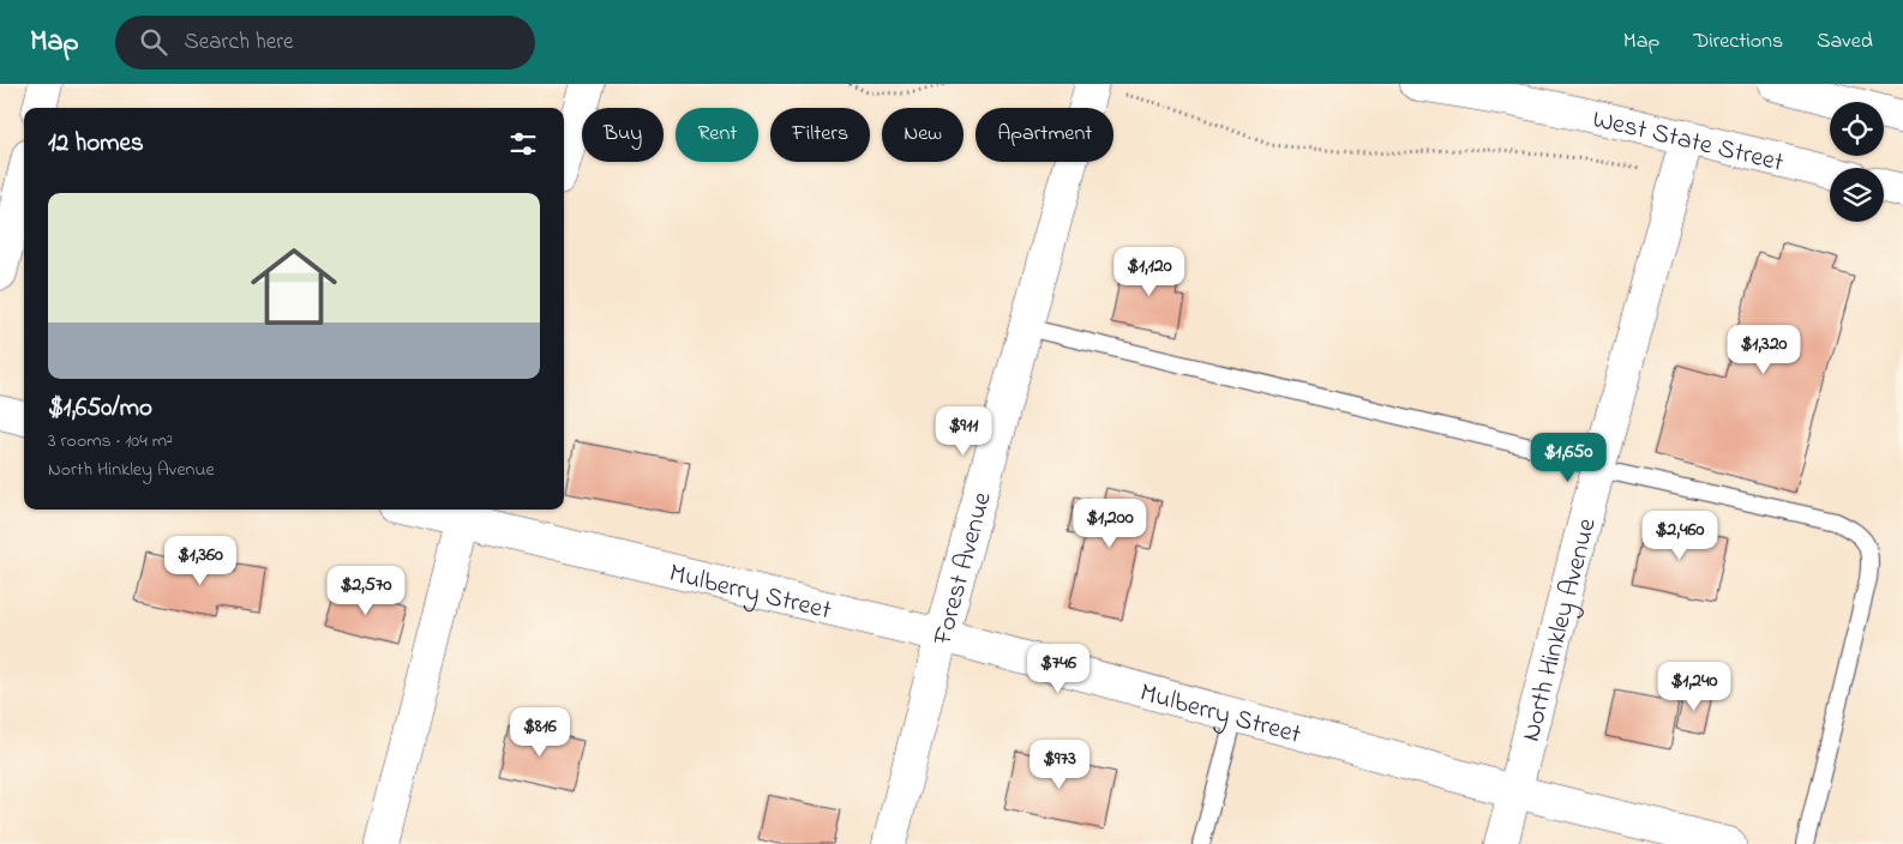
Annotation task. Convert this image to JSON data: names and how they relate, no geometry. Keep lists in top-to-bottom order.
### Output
{
  "streets": {
    "street": [
      "West State Street",
      "Forest Avenue",
      "Mulberry Street",
      "North Hinkley Avenue"
    ]
  },
  "crossings": [
    ["West State Street", "North Hinkley Avenue"],
    ["Forest Avenue", "Mulberry Street"],
    ["Mulberry Street", "North Hinkley Avenue"]
  ],
  "page": {
    "header": "Map",
    "search": "Search here",
    "nav": ["Map", "Directions", "Saved"],
    "chip": [
      "Buy",
      "Rent",
      "Filters",
      "New",
      "Apartment"
    ],
    "heading": "12 homes",
    "list": [
      {
        "name": "$1,650/mo",
        "note": "3 rooms · 104 m² · North Hinkley Avenue"
      }
    ],
    "price": [
      "$1,120",
      "$1,320",
      "$911",
      "$1,650",
      "$1,200",
      "$2,460",
      "$1,360",
      "$2,570",
      "$746",
      "$1,240",
      "$816",
      "$973"
    ]
  }
}
